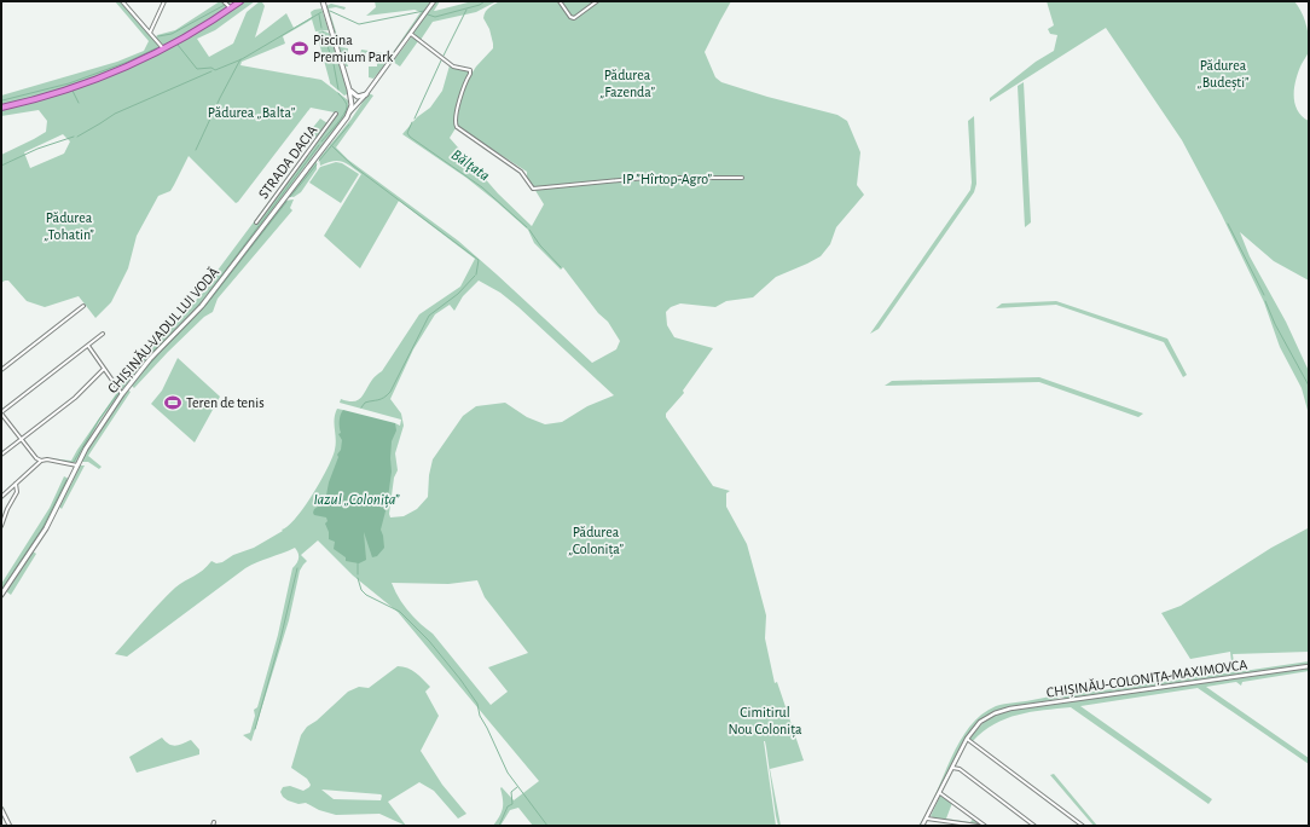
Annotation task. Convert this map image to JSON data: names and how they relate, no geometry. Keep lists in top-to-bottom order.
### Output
{
  "streets": {
    "main road": ["CHIȘINĂU-VADUL LUI VODĂ"],
    "street": ["STRADA DACIA", "CHIȘINĂU-COLONIȚA-MAXIMOVCA"]
  },
  "water": ["Bălţata", "Iazul „Colonița”"],
  "parks": [
    "Pădurea „Budești”",
    "Pădurea „Fazenda”",
    "Pădurea „Balta”",
    "IP ”Hîrtop-Agro”",
    "Pădurea „Tohatin”",
    "Pădurea „Colonița”",
    "Cimitirul Nou Colonița"
  ],
  "places": {
    "sports": ["Piscina Premium Park", "Teren de tenis"]
  }
}
